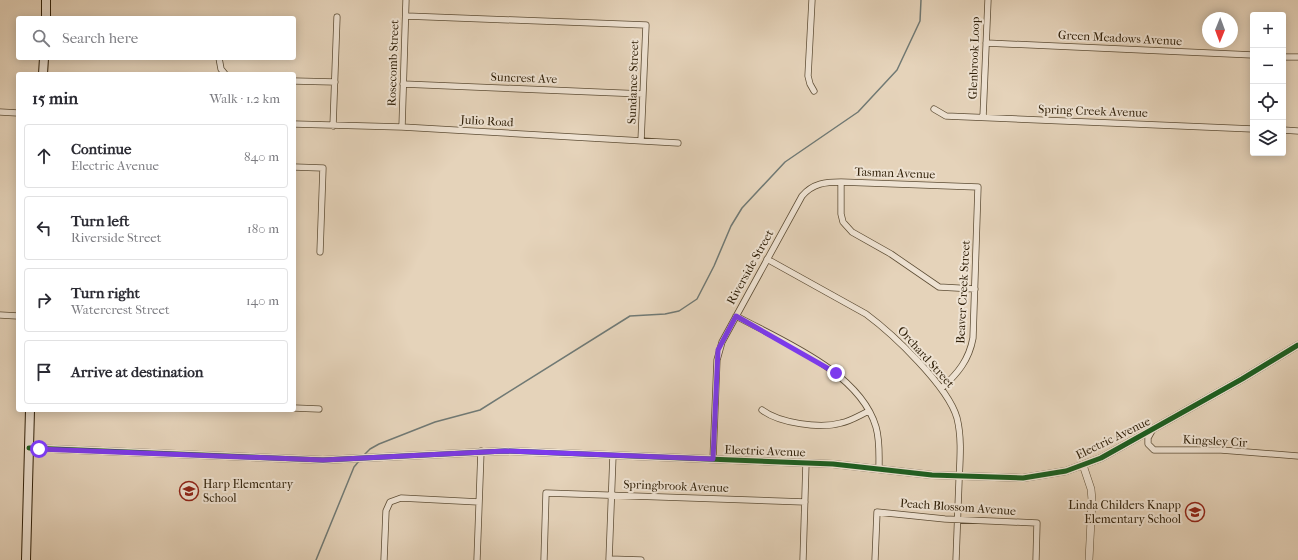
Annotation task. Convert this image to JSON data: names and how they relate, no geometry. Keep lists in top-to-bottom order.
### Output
{
  "streets": {
    "street": [
      "Green Meadows Avenue",
      "Glenbrook Loop",
      "Rosecomb Street",
      "Suncrest Ave",
      "Sundance Street",
      "Spring Creek Avenue",
      "Julio Road",
      "Tasman Avenue",
      "Riverside Street",
      "Beaver Creek Street",
      "Orchard Street",
      "Electric Avenue",
      "Kingsley Cir",
      "Springbrook Avenue",
      "Peach Blossom Avenue"
    ]
  },
  "crossings": [
    ["Green Meadows Avenue", "Glenbrook Loop"],
    ["Glenbrook Loop", "Spring Creek Avenue"],
    ["Rosecomb Street", "Suncrest Ave"],
    ["Rosecomb Street", "Sundance Street"],
    ["Rosecomb Street", "Julio Road"],
    ["Suncrest Ave", "Sundance Street"],
    ["Sundance Street", "Julio Road"],
    ["Tasman Avenue", "Riverside Street"],
    ["Tasman Avenue", "Beaver Creek Street"],
    ["Riverside Street", "Orchard Street"],
    ["Riverside Street", "Electric Avenue"],
    ["Beaver Creek Street", "Orchard Street"],
    ["Orchard Street", "Electric Avenue"],
    ["Orchard Street", "Peach Blossom Avenue"],
    ["Electric Avenue", "Kingsley Cir"]
  ],
  "places": {
    "school or university": ["Harp Elementary School", "Linda Childers Knapp Elementary School"]
  },
  "north": "bottom",
  "page": {
    "map_buttons": ["+", "−"],
    "search": "Search here",
    "heading": ["15 min", "Walk · 1.2 km"],
    "list": [
      ["Continue", "Electric Avenue", "840 m"],
      ["Turn left", "Riverside Street", "180 m"],
      ["Turn right", "Watercrest Street", "140 m"],
      "Arrive at destination"
    ]
  }
}
